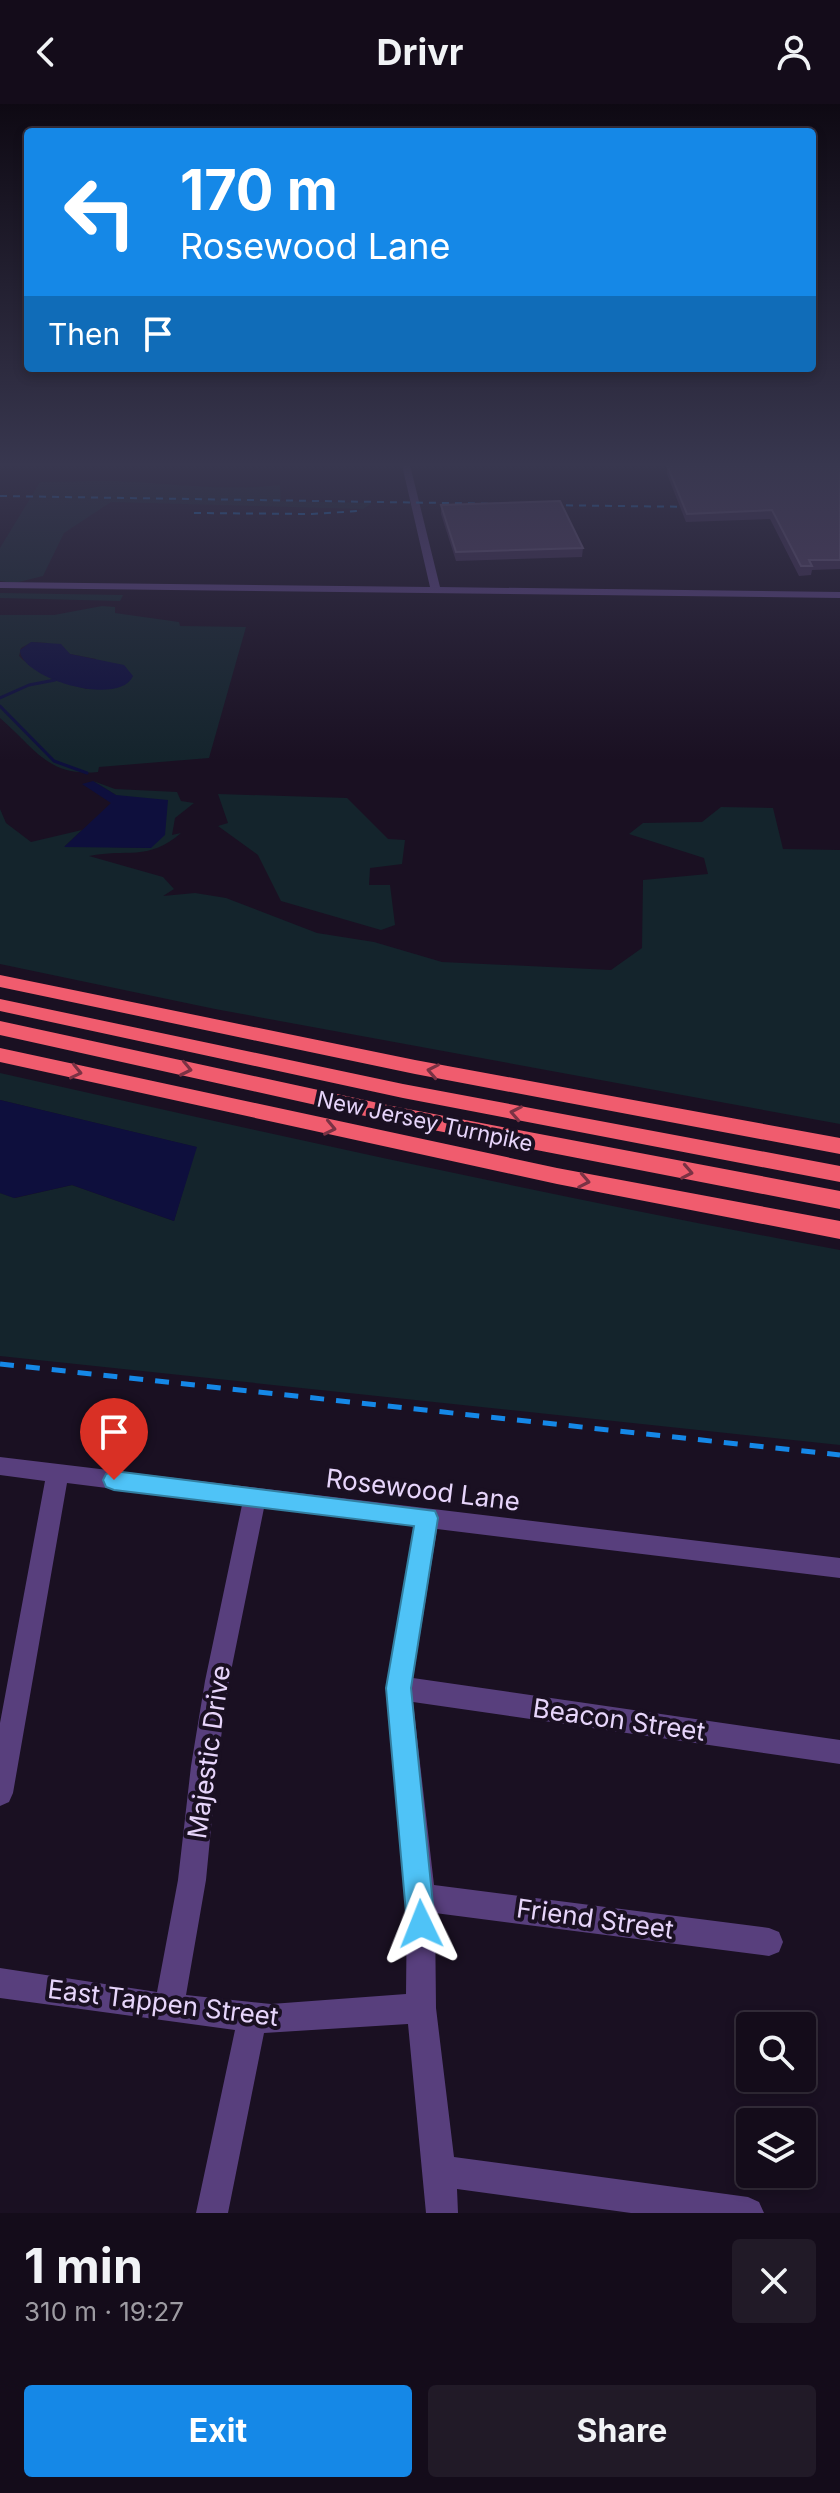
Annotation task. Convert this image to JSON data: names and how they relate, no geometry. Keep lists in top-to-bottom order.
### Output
{
  "streets": {
    "highway": ["New Jersey Turnpike"],
    "street": [
      "Rosewood Lane",
      "Beacon Street",
      "Majestic Drive",
      "Friend Street",
      "East Tappen Street"
    ]
  },
  "crossings": [
    ["Rosewood Lane", "Majestic Drive"],
    ["Majestic Drive", "East Tappen Street"]
  ],
  "page": {
    "header": "Drivr",
    "turn": ["170 m", "Rosewood Lane"],
    "then": "Then",
    "heading": ["1 min", "310 m · 19:27"],
    "buttons": ["Exit", "Share"]
  }
}
